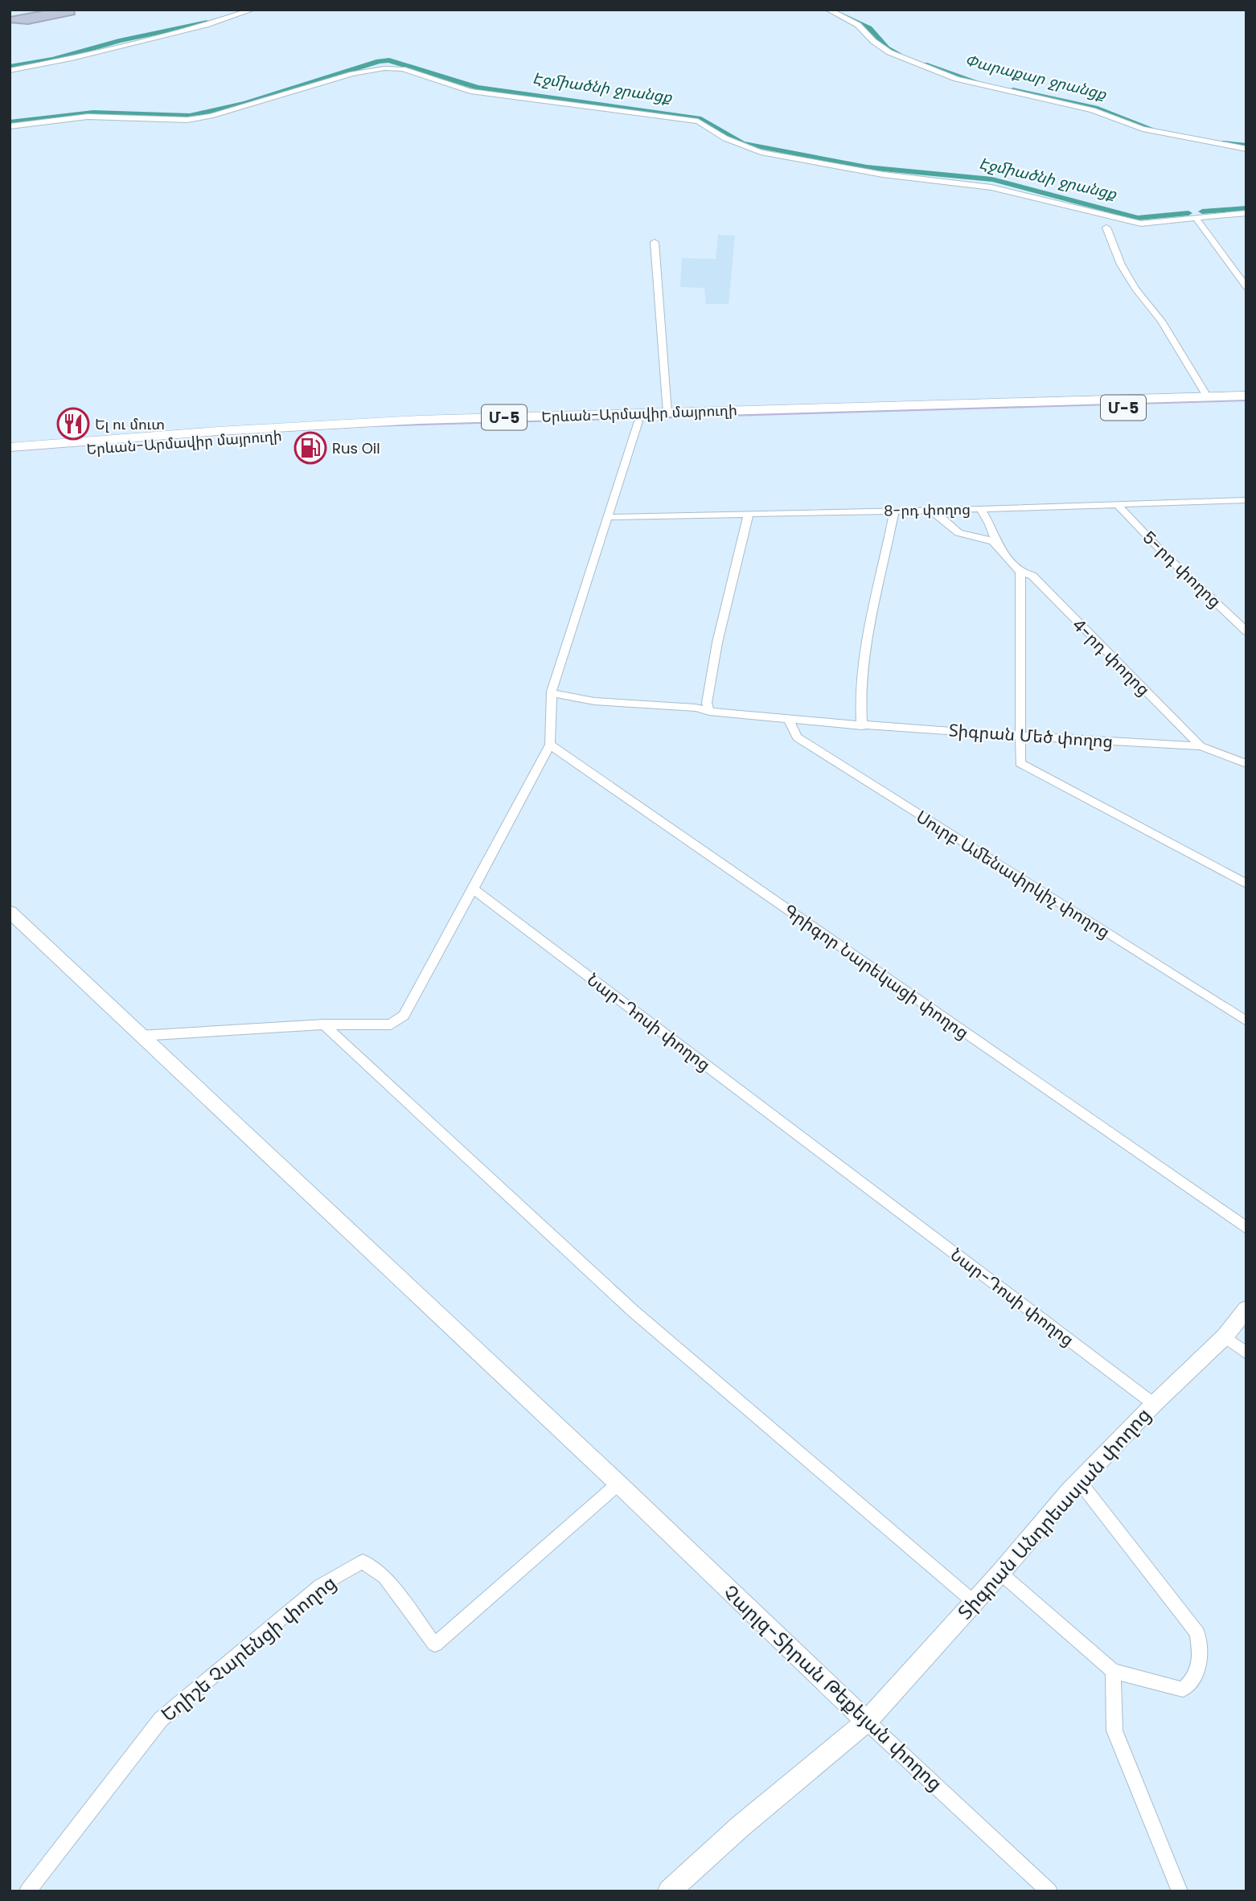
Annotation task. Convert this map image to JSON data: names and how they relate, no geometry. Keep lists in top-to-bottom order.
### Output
{
  "streets": {
    "highway": ["Մ-5", "Երևան-Արմավիր մայրուղի"],
    "main road": ["Տիգրան Անդրեասյան փողոց", "Չարլզ-Տիրան Թեքեյան փողոց"],
    "street": [
      "8-րդ փողոց",
      "5-րդ փողոց",
      "4-րդ փողոց",
      "Տիգրան Մեծ փողոց",
      "Սուրբ Ամենափրկիչ փողոց",
      "Գրիգոր Նարեկացի փողոց",
      "Նար-Դոսի փողոց",
      "Եղիշե Չարենցի փողոց"
    ]
  },
  "crossings": [
    ["Մ-5", "Երևան-Արմավիր մայրուղի"],
    ["8-րդ փողոց", "5-րդ փողոց"],
    ["8-րդ փողոց", "4-րդ փողոց"],
    ["4-րդ փողոց", "Տիգրան Մեծ փողոց"],
    ["Տիգրան Մեծ փողոց", "Սուրբ Ամենափրկիչ փողոց"],
    ["Նար-Դոսի փողոց", "Տիգրան Անդրեասյան փողոց"],
    ["Տիգրան Անդրեասյան փողոց", "Չարլզ-Տիրան Թեքեյան փողոց"],
    ["Եղիշե Չարենցի փողոց", "Չարլզ-Տիրան Թեքեյան փողոց"]
  ],
  "water": ["Փարաքար ջրանցք", "Էջմիածնի ջրանցք"],
  "places": {
    "restaurant": ["Ել ու մուտ"],
    "fuel station": ["Rus Oil"]
  }
}
